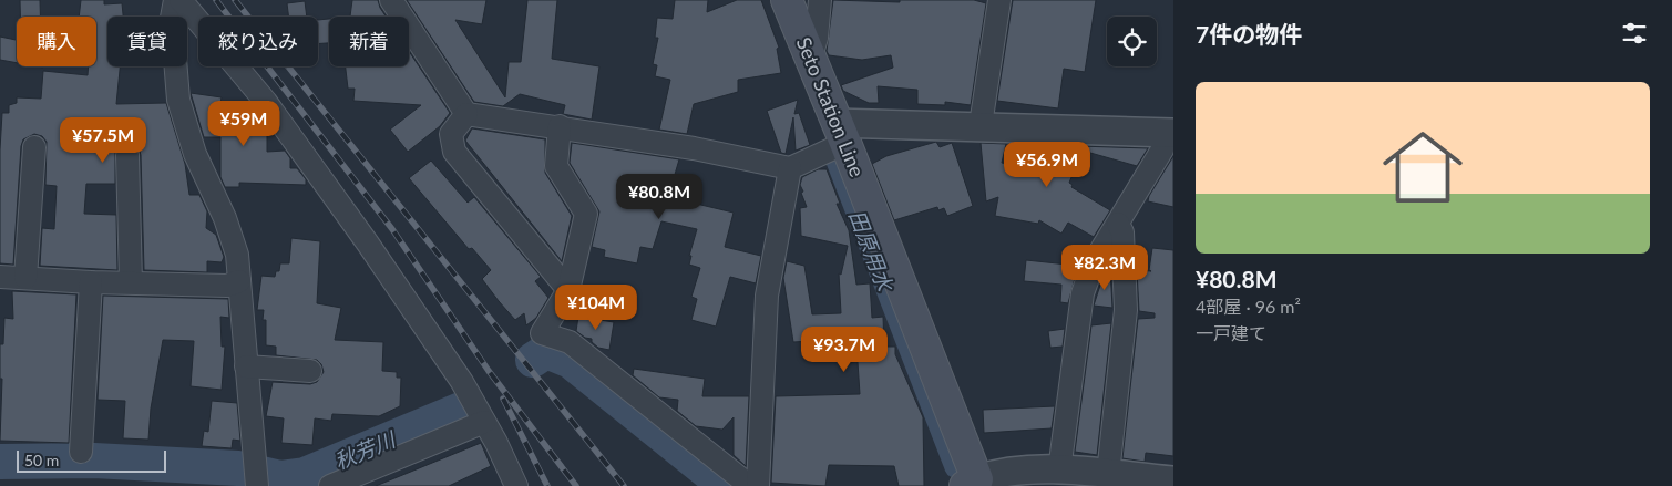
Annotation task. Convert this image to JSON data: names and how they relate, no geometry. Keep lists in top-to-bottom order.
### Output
{
  "streets": {
    "main road": ["Seto Station Line"]
  },
  "water": ["田原用水", "秋芳川"],
  "scale_bar": "50 m",
  "page": {
    "heading": "7件の物件",
    "chip": [
      "購入",
      "賃貸",
      "絞り込み",
      "新着"
    ],
    "list": [
      {
        "name": "¥80.8M",
        "note": "4部屋 · 96 m² · 一戸建て"
      }
    ],
    "price": [
      "¥59M",
      "¥57.5M",
      "¥56.9M",
      "¥80.8M",
      "¥82.3M",
      "¥104M",
      "¥93.7M"
    ],
    "scale": "50 m"
  }
}
